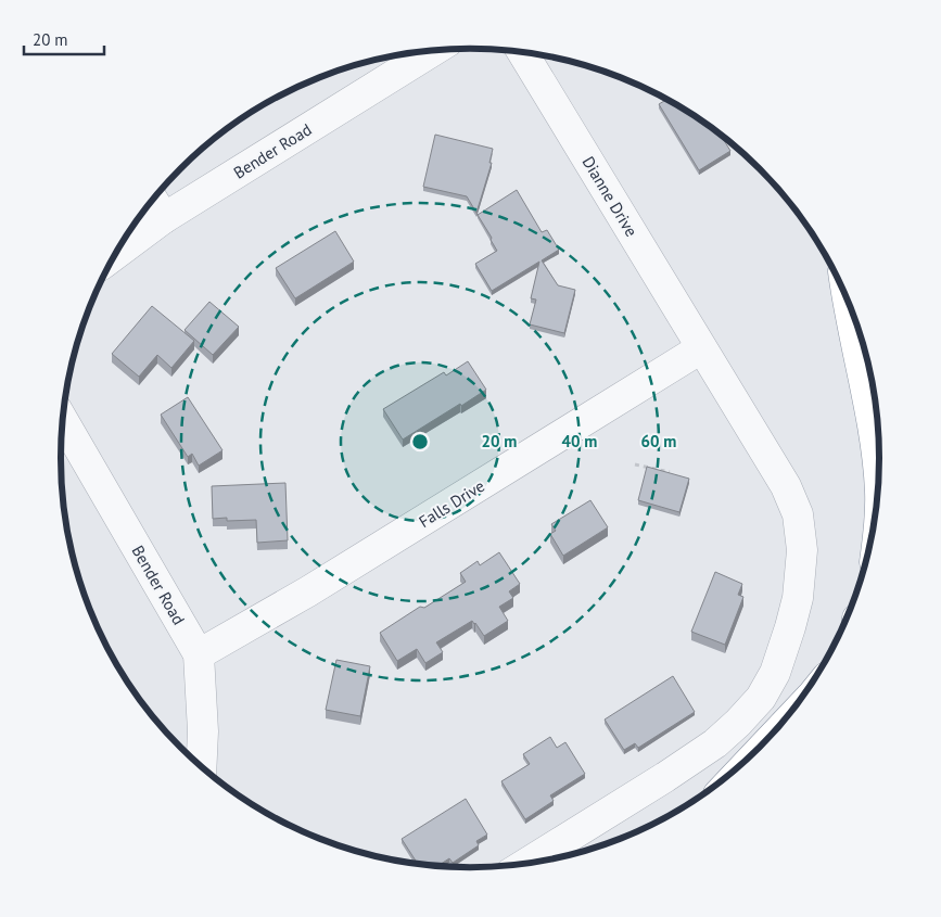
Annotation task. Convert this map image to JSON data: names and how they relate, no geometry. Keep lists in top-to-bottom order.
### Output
{
  "streets": {
    "street": ["Bender Road", "Dianne Drive", "Falls Drive"]
  },
  "crossings": [
    ["Bender Road", "Falls Drive"],
    ["Dianne Drive", "Falls Drive"]
  ],
  "scale_bar": "20 m",
  "rings": ["20 m", "40 m", "60 m"]
}
